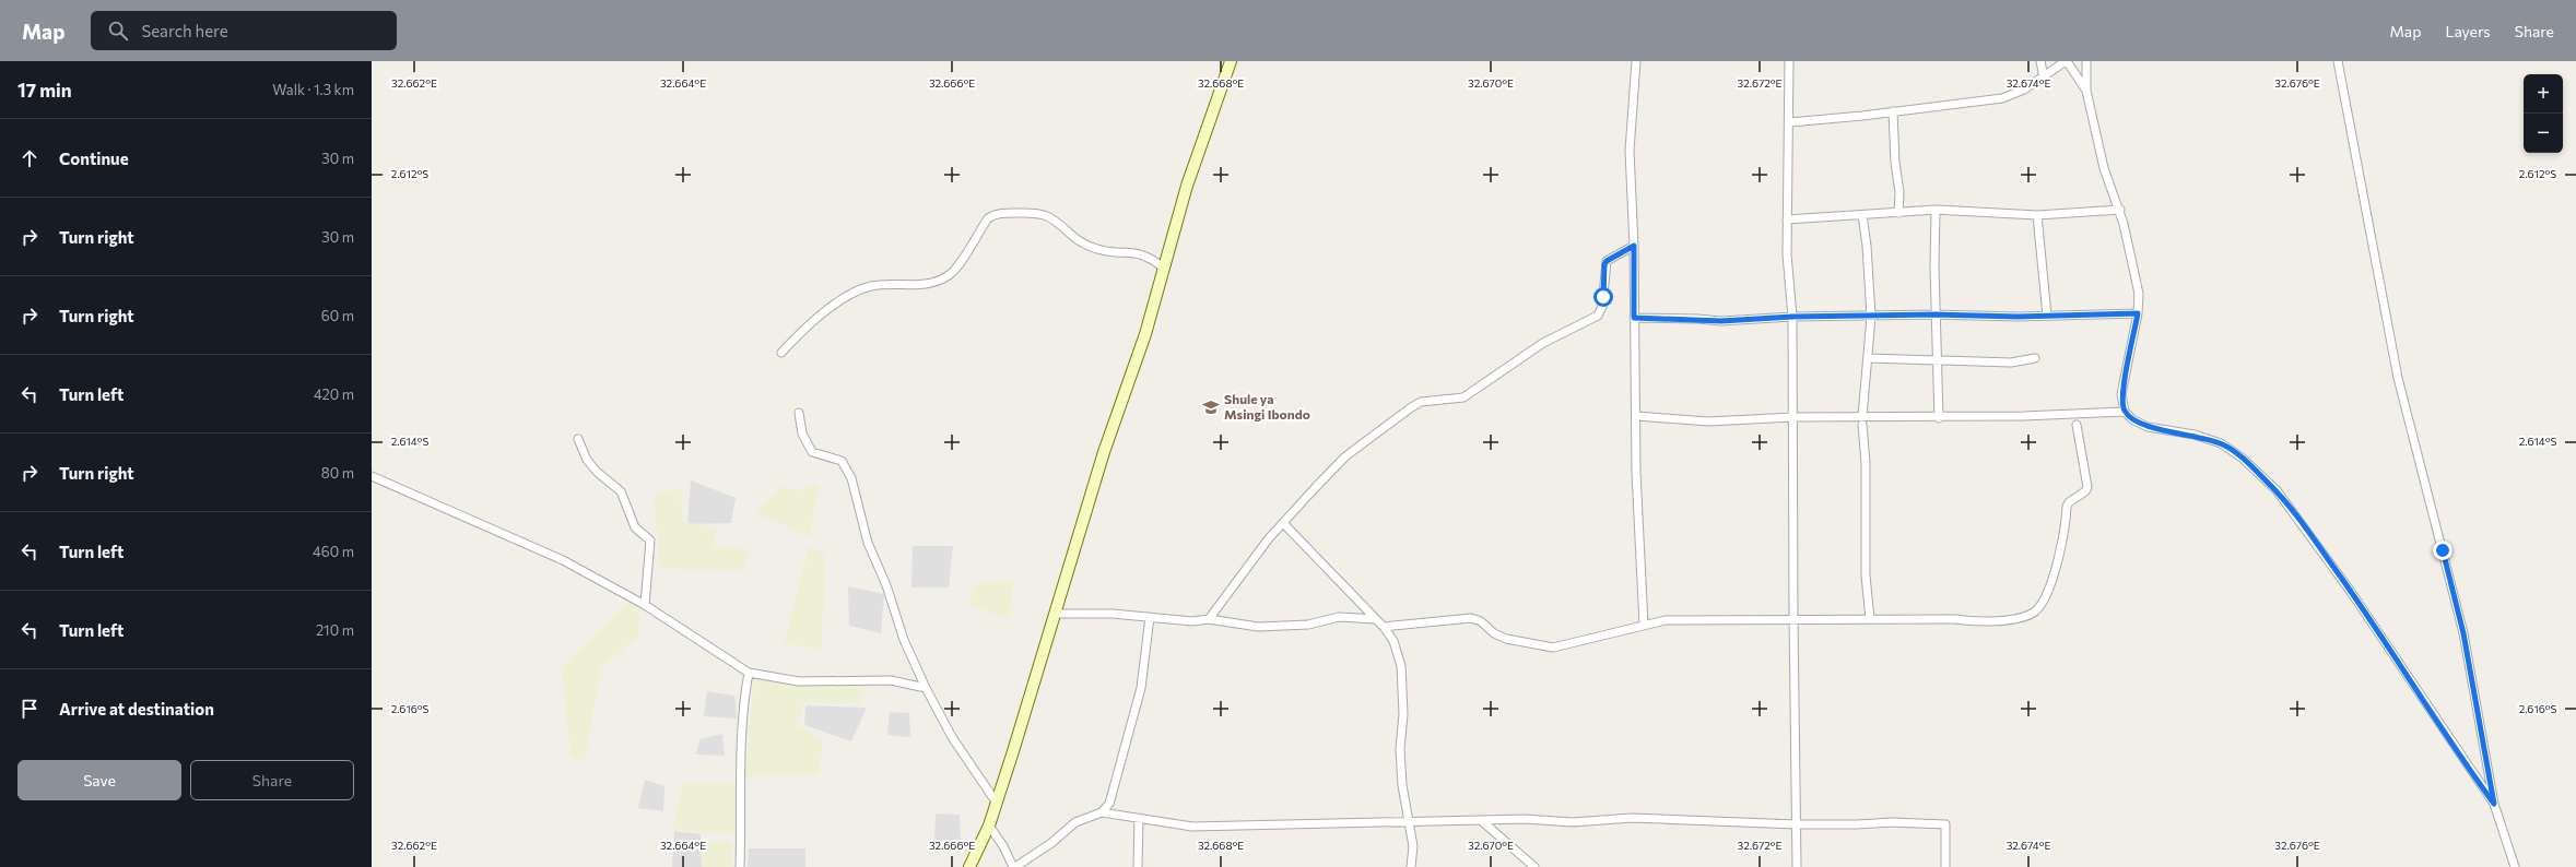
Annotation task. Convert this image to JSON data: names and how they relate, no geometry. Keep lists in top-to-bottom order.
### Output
{
  "places": {
    "school or university": ["Shule ya Msingi Ibondo"]
  },
  "page": {
    "header": "Map",
    "search": "Search here",
    "nav": ["Map", "Layers", "Share"],
    "heading": ["17 min", "Walk · 1.3 km"],
    "map_buttons": ["+", "−"],
    "list": [
      ["Continue", "30 m"],
      ["Turn right", "30 m"],
      ["Turn right", "60 m"],
      ["Turn left", "420 m"],
      ["Turn right", "80 m"],
      ["Turn left", "460 m"],
      ["Turn left", "210 m"],
      "Arrive at destination"
    ],
    "buttons": ["Save", "Share"]
  },
  "coordinates": [
    "32.662°E",
    "32.664°E",
    "32.666°E",
    "32.668°E",
    "32.670°E",
    "32.672°E",
    "32.674°E",
    "32.676°E",
    "2.612°S",
    "2.614°S",
    "2.616°S"
  ]
}
